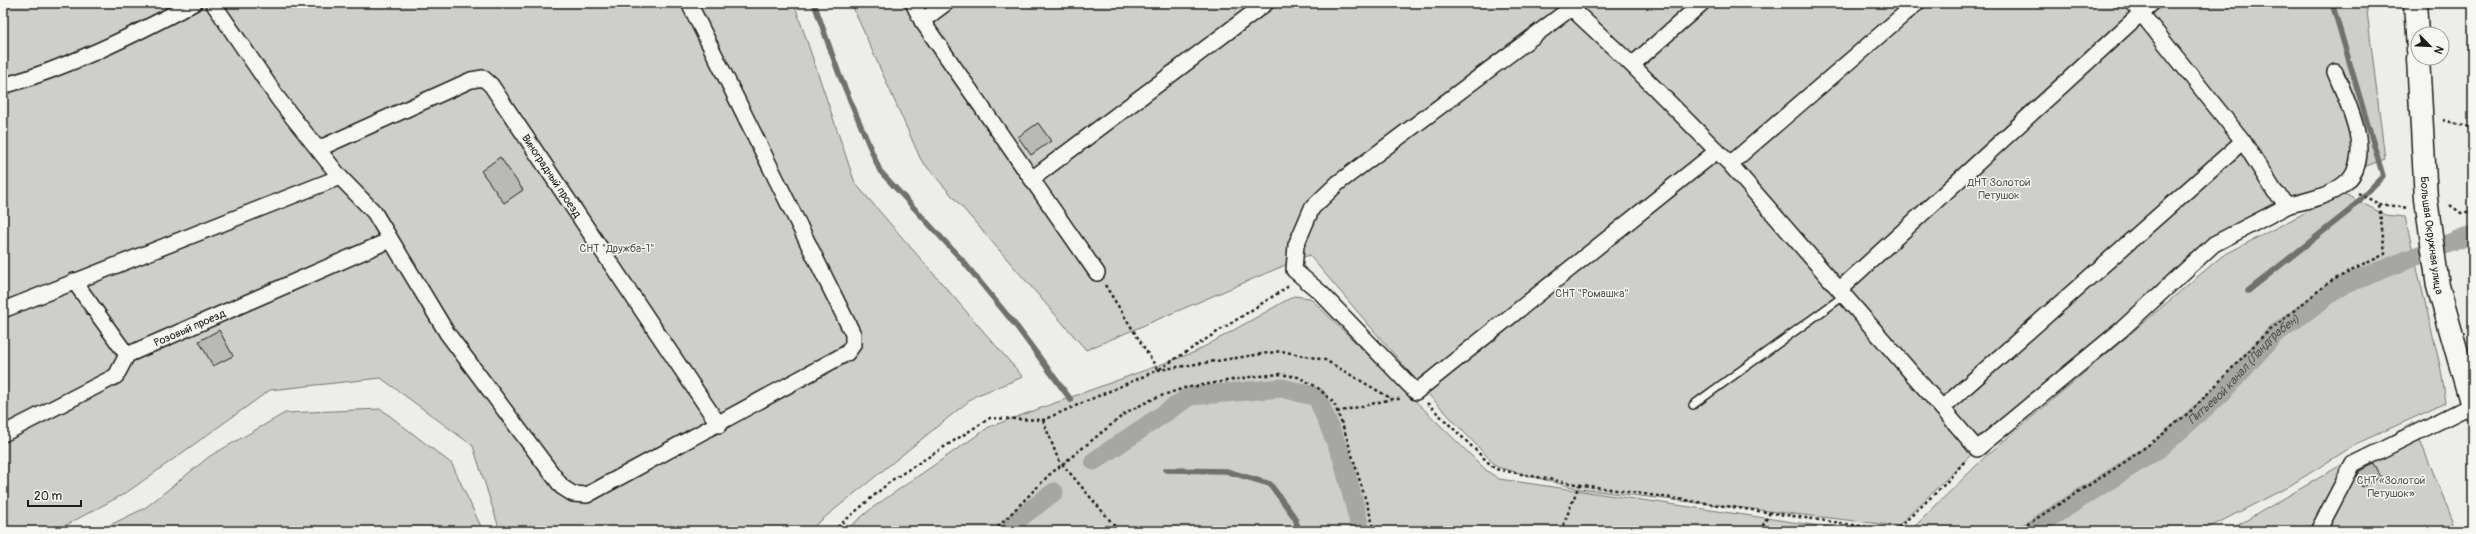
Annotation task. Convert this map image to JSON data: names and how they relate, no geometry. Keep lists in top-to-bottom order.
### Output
{
  "streets": {
    "highway": ["Большая Окружная улица"],
    "street": ["Виноградный проезд", "Розовый проезд"]
  },
  "water": ["Питьевой канал (Ландграбен)"],
  "parks": [
    "ДНТ Золотой Петушок",
    "СНТ \"Дружба-1\"",
    "СНТ \"Ромашка\"",
    "СНТ «Золотой Петушок»"
  ],
  "scale_bar": "20 m",
  "north": "bottom right"
}
